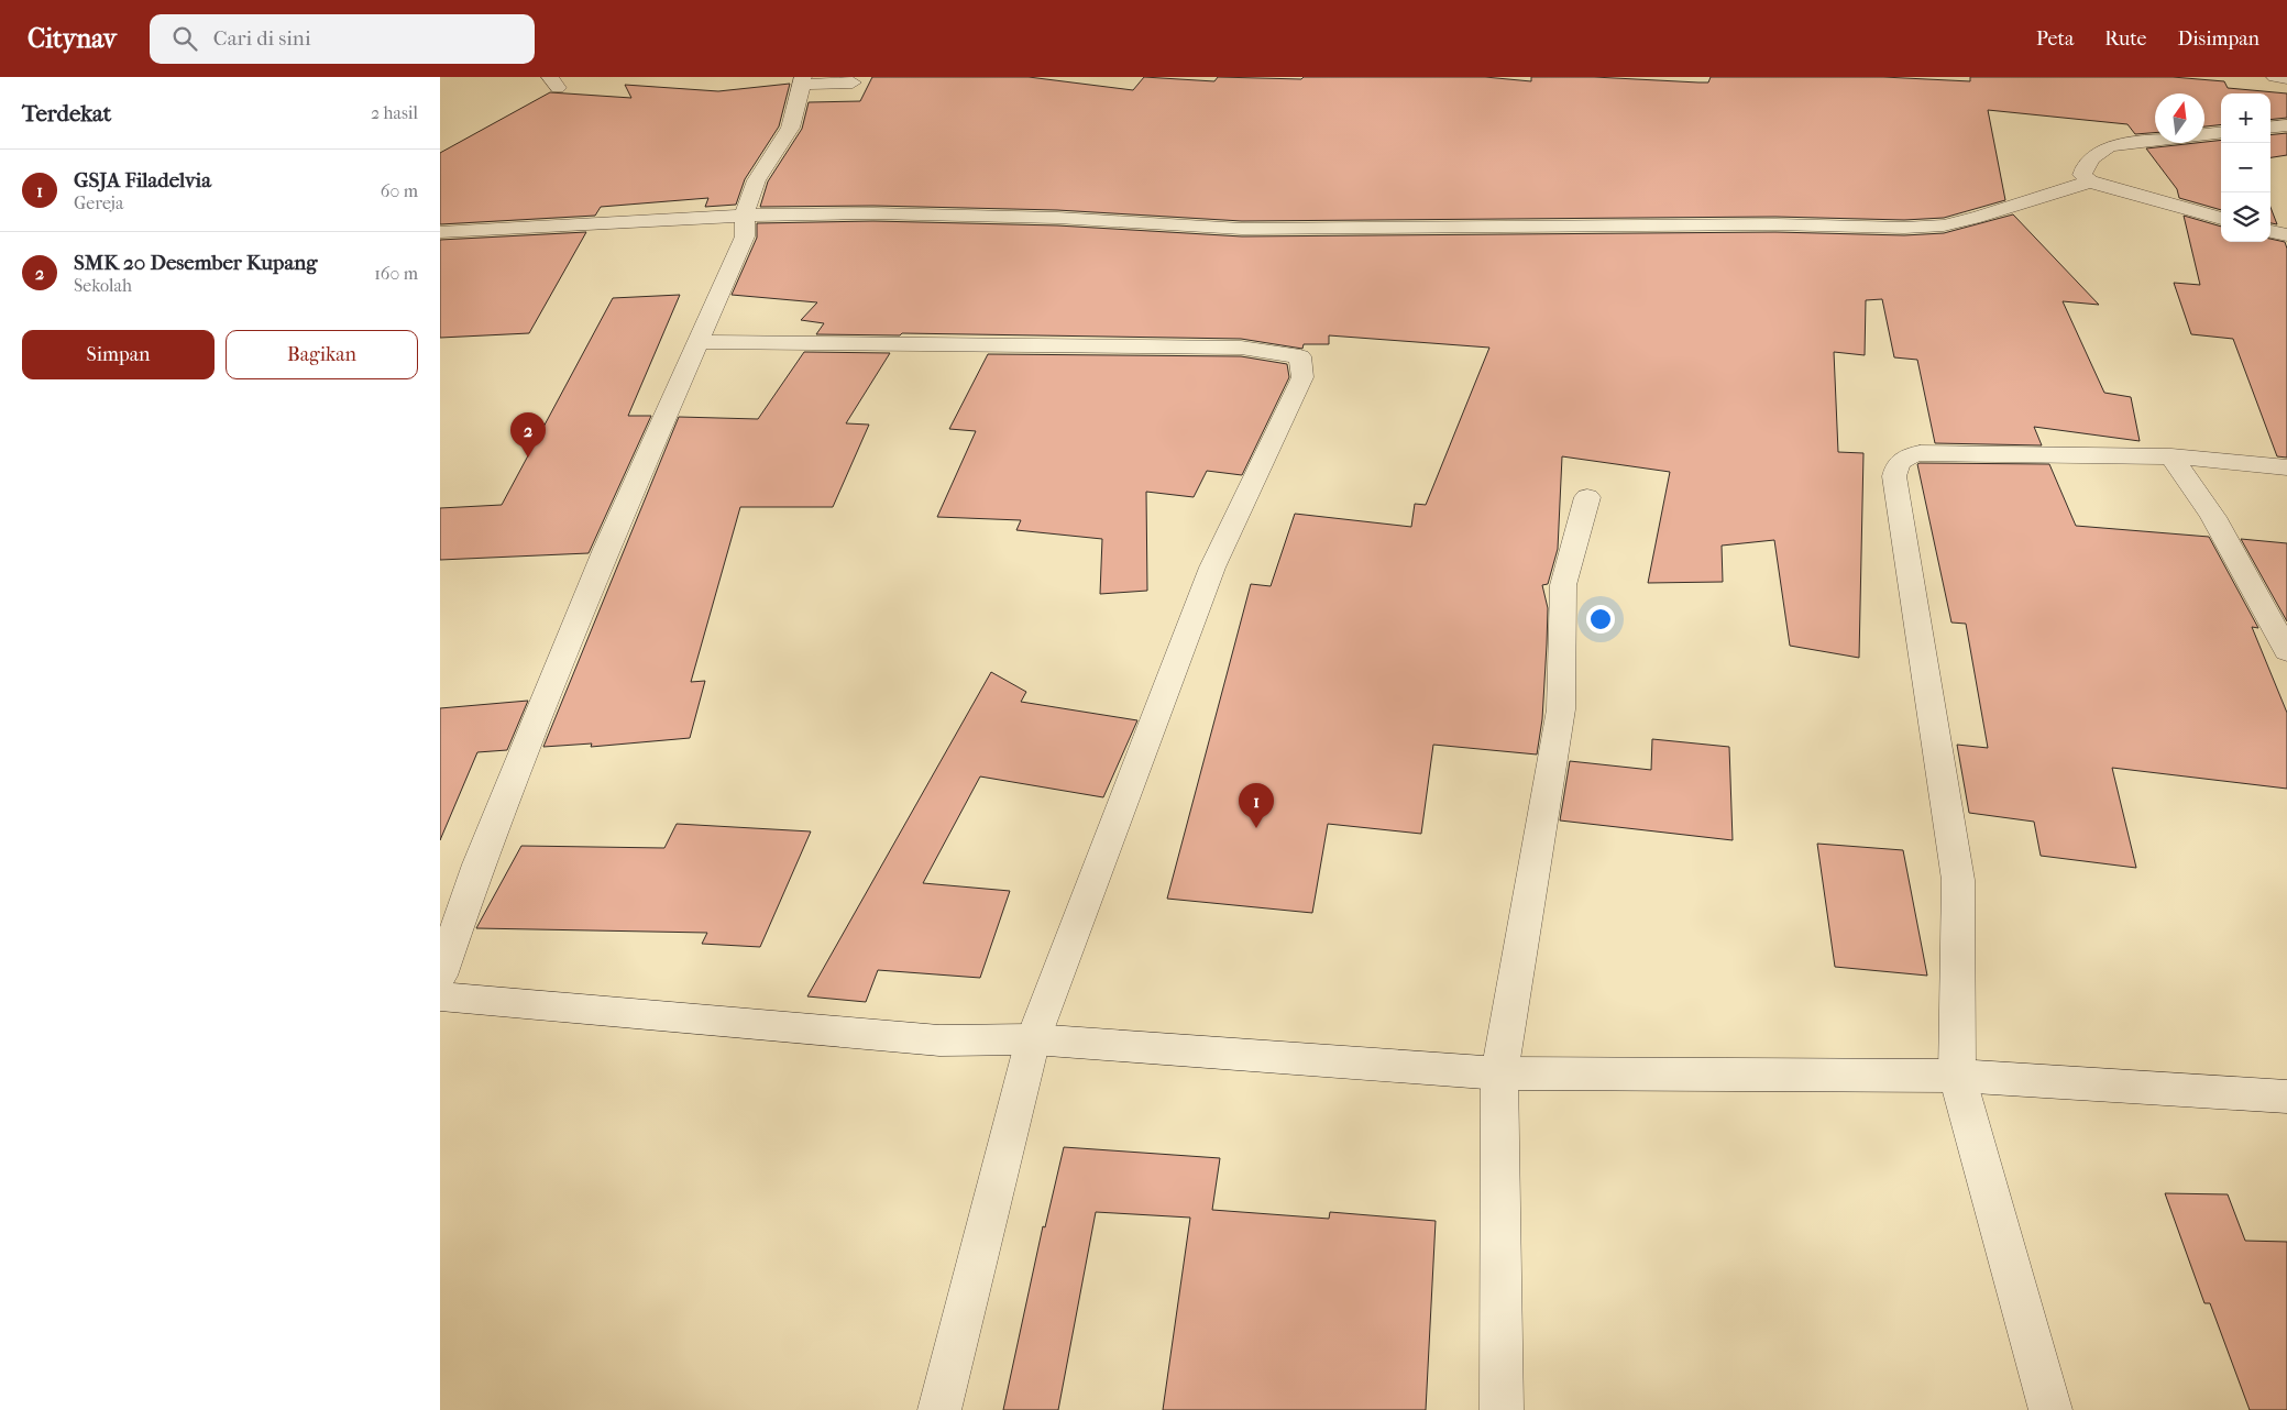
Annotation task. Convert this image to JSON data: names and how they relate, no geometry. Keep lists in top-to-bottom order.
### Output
{
  "north": "top",
  "page": {
    "header": "Citynav",
    "search": "Cari di sini",
    "nav": ["Peta", "Rute", "Disimpan"],
    "heading": ["Terdekat", "2 hasil"],
    "map_buttons": ["+", "−"],
    "list": [
      {
        "mark": "1",
        "name": "GSJA Filadelvia",
        "note": "Gereja",
        "value": "60 m"
      },
      {
        "mark": "2",
        "name": "SMK 20 Desember Kupang",
        "note": "Sekolah",
        "value": "160 m"
      }
    ],
    "buttons": ["Simpan", "Bagikan"],
    "pins": ["2", "1"]
  }
}
